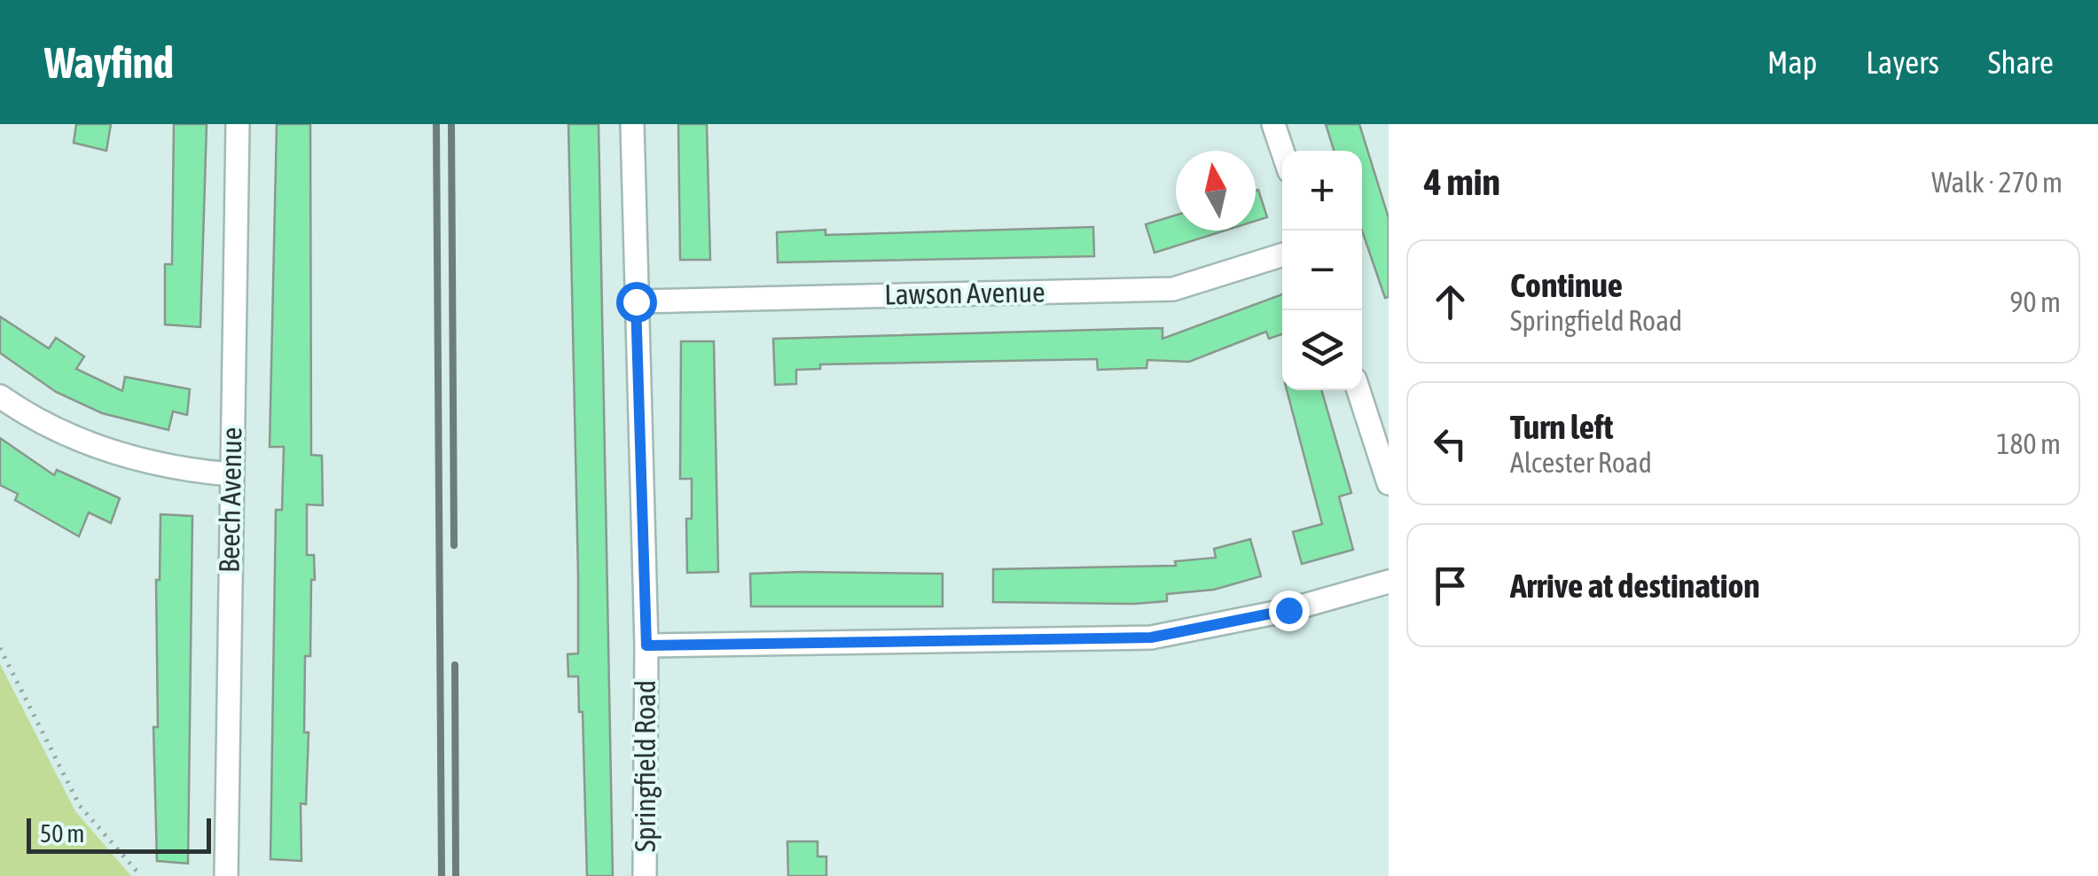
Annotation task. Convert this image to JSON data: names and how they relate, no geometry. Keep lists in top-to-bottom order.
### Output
{
  "streets": {
    "street": ["Lawson Avenue", "Beech Avenue", "Springfield Road"]
  },
  "crossings": [
    ["Lawson Avenue", "Springfield Road"]
  ],
  "scale_bar": "50 m",
  "north": "top",
  "page": {
    "header": "Wayfind",
    "nav": ["Map", "Layers", "Share"],
    "heading": ["4 min", "Walk · 270 m"],
    "map_buttons": ["+", "−"],
    "list": [
      ["Continue", "Springfield Road", "90 m"],
      ["Turn left", "Alcester Road", "180 m"],
      "Arrive at destination"
    ],
    "scale": "50 m"
  }
}
